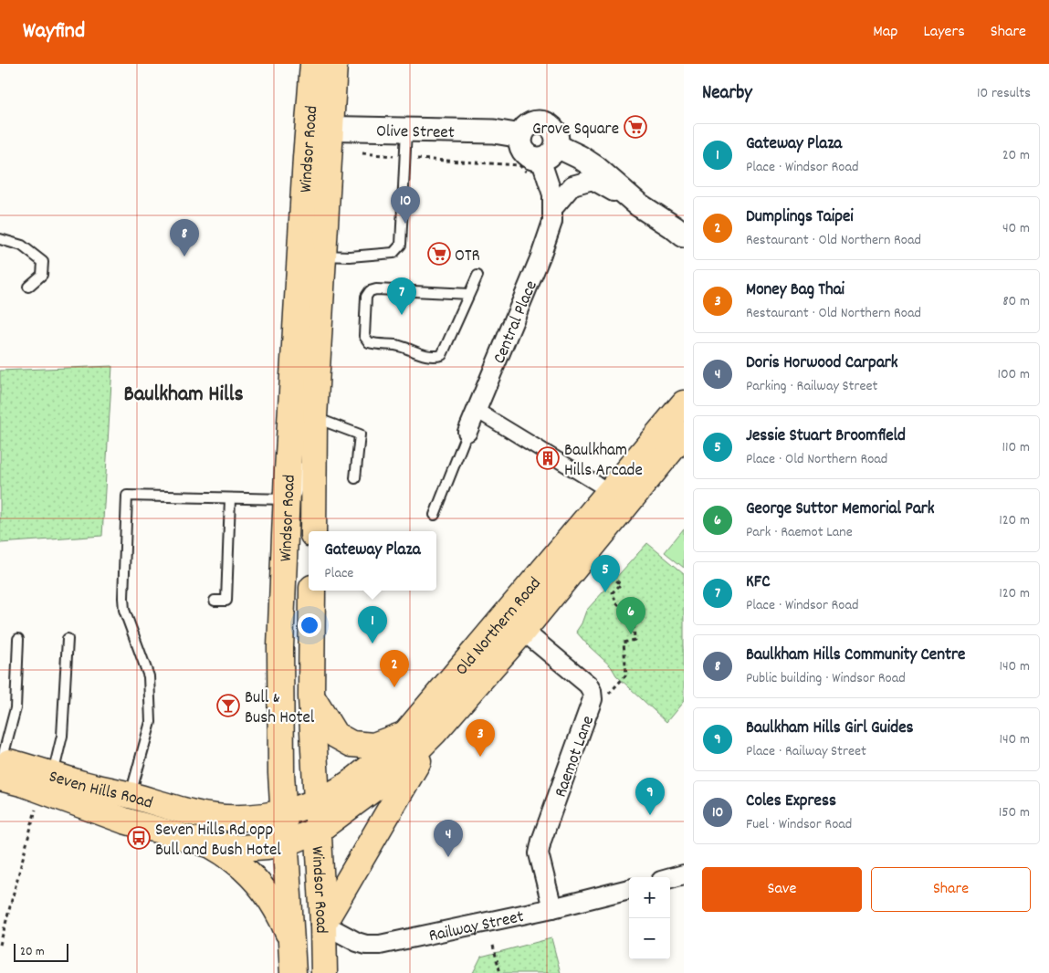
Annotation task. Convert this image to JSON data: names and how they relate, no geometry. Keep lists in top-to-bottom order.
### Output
{
  "streets": {
    "main road": ["Windsor Road", "Old Northern Road", "Seven Hills Road"],
    "street": [
      "Olive Street",
      "Central Place",
      "Raemot Lane",
      "Railway Street"
    ]
  },
  "crossings": [
    ["Olive Street", "Windsor Road"],
    ["Olive Street", "Central Place"],
    ["Windsor Road", "Old Northern Road"],
    ["Windsor Road", "Seven Hills Road"],
    ["Windsor Road", "Railway Street"],
    ["Old Northern Road", "Raemot Lane"],
    ["Old Northern Road", "Seven Hills Road"],
    ["Raemot Lane", "Railway Street"]
  ],
  "districts": ["Baulkham Hills"],
  "places": {
    "supermarket": ["Grove Square", "OTR"],
    "building": ["Baulkham Hills Arcade"],
    "bar": ["Bull & Bush Hotel"],
    "bus stop": ["Seven Hills Rd opp Bull and Bush Hotel"]
  },
  "scale_bar": "20 m",
  "page": {
    "header": "Wayfind",
    "nav": ["Map", "Layers", "Share"],
    "heading": ["Nearby", "10 results"],
    "list": [
      {
        "mark": "1",
        "name": "Gateway Plaza",
        "note": "Place · Windsor Road",
        "value": "20 m"
      },
      {
        "mark": "2",
        "name": "Dumplings Taipei",
        "note": "Restaurant · Old Northern Road",
        "value": "40 m"
      },
      {
        "mark": "3",
        "name": "Money Bag Thai",
        "note": "Restaurant · Old Northern Road",
        "value": "80 m"
      },
      {
        "mark": "4",
        "name": "Doris Horwood Carpark",
        "note": "Parking · Railway Street",
        "value": "100 m"
      },
      {
        "mark": "5",
        "name": "Jessie Stuart Broomfield",
        "note": "Place · Old Northern Road",
        "value": "110 m"
      },
      {
        "mark": "6",
        "name": "George Suttor Memorial Park",
        "note": "Park · Raemot Lane",
        "value": "120 m"
      },
      {
        "mark": "7",
        "name": "KFC",
        "note": "Place · Windsor Road",
        "value": "120 m"
      },
      {
        "mark": "8",
        "name": "Baulkham Hills Community Centre",
        "note": "Public building · Windsor Road",
        "value": "140 m"
      },
      {
        "mark": "9",
        "name": "Baulkham Hills Girl Guides",
        "note": "Place · Railway Street",
        "value": "140 m"
      },
      {
        "mark": "10",
        "name": "Coles Express",
        "note": "Fuel · Windsor Road",
        "value": "150 m"
      }
    ],
    "pins": [
      "10",
      "8",
      "7",
      "5",
      "6",
      "1",
      "2",
      "3",
      "9",
      "4"
    ],
    "popup": ["Gateway Plaza", "Place"],
    "buttons": ["Save", "Share"],
    "map_buttons": ["+", "−"],
    "scale": "20 m"
  }
}
